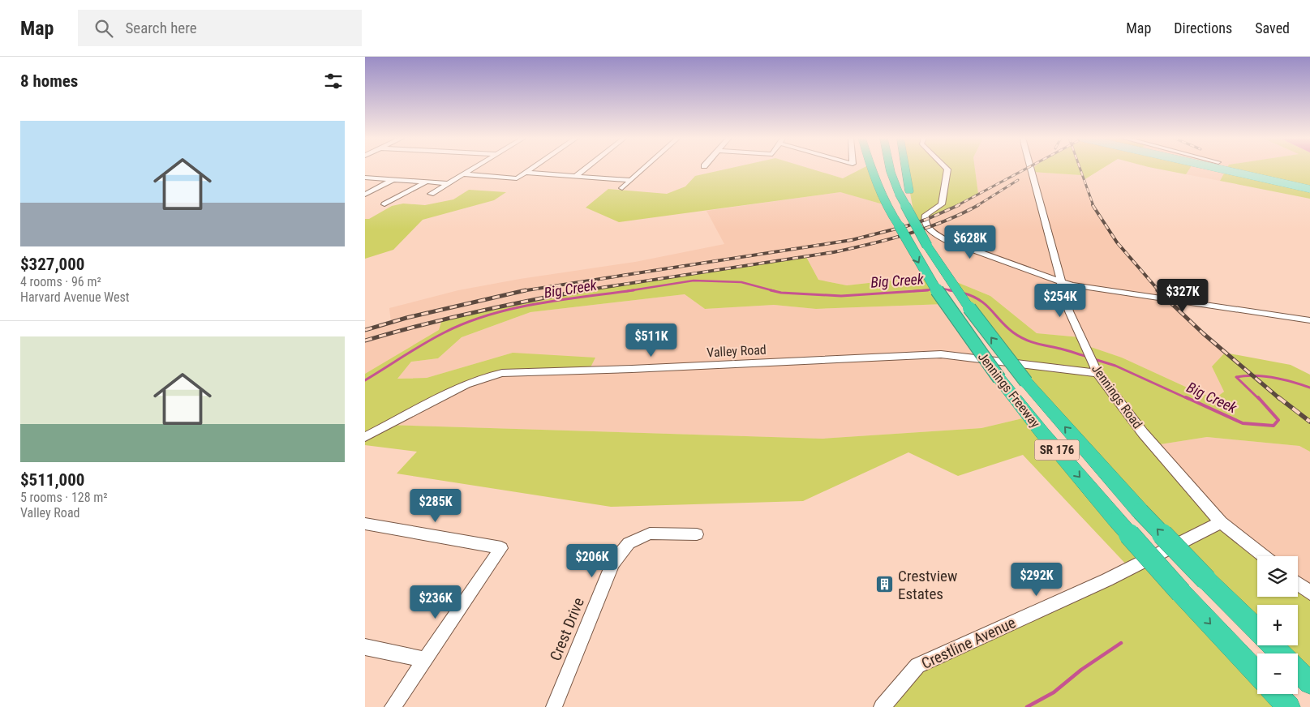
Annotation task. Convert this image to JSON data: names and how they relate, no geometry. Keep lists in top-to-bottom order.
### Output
{
  "streets": {
    "highway": ["Jennings Freeway", "SR 176"],
    "street": [
      "Valley Road",
      "Jennings Road",
      "Crest Drive",
      "Crestline Avenue"
    ]
  },
  "crossings": [
    ["Valley Road", "Jennings Road"],
    ["Jennings Road", "Crestline Avenue"]
  ],
  "water": ["Big Creek"],
  "places": {
    "building": ["Crestview Estates"]
  },
  "page": {
    "header": "Map",
    "search": "Search here",
    "nav": ["Map", "Directions", "Saved"],
    "heading": "8 homes",
    "list": [
      {
        "name": "$327,000",
        "note": "4 rooms · 96 m² · Harvard Avenue West"
      },
      {
        "name": "$511,000",
        "note": "5 rooms · 128 m² · Valley Road"
      }
    ],
    "price": [
      "$628K",
      "$327K",
      "$254K",
      "$511K",
      "$285K",
      "$206K",
      "$292K",
      "$236K"
    ],
    "map_buttons": ["+", "−"]
  }
}
